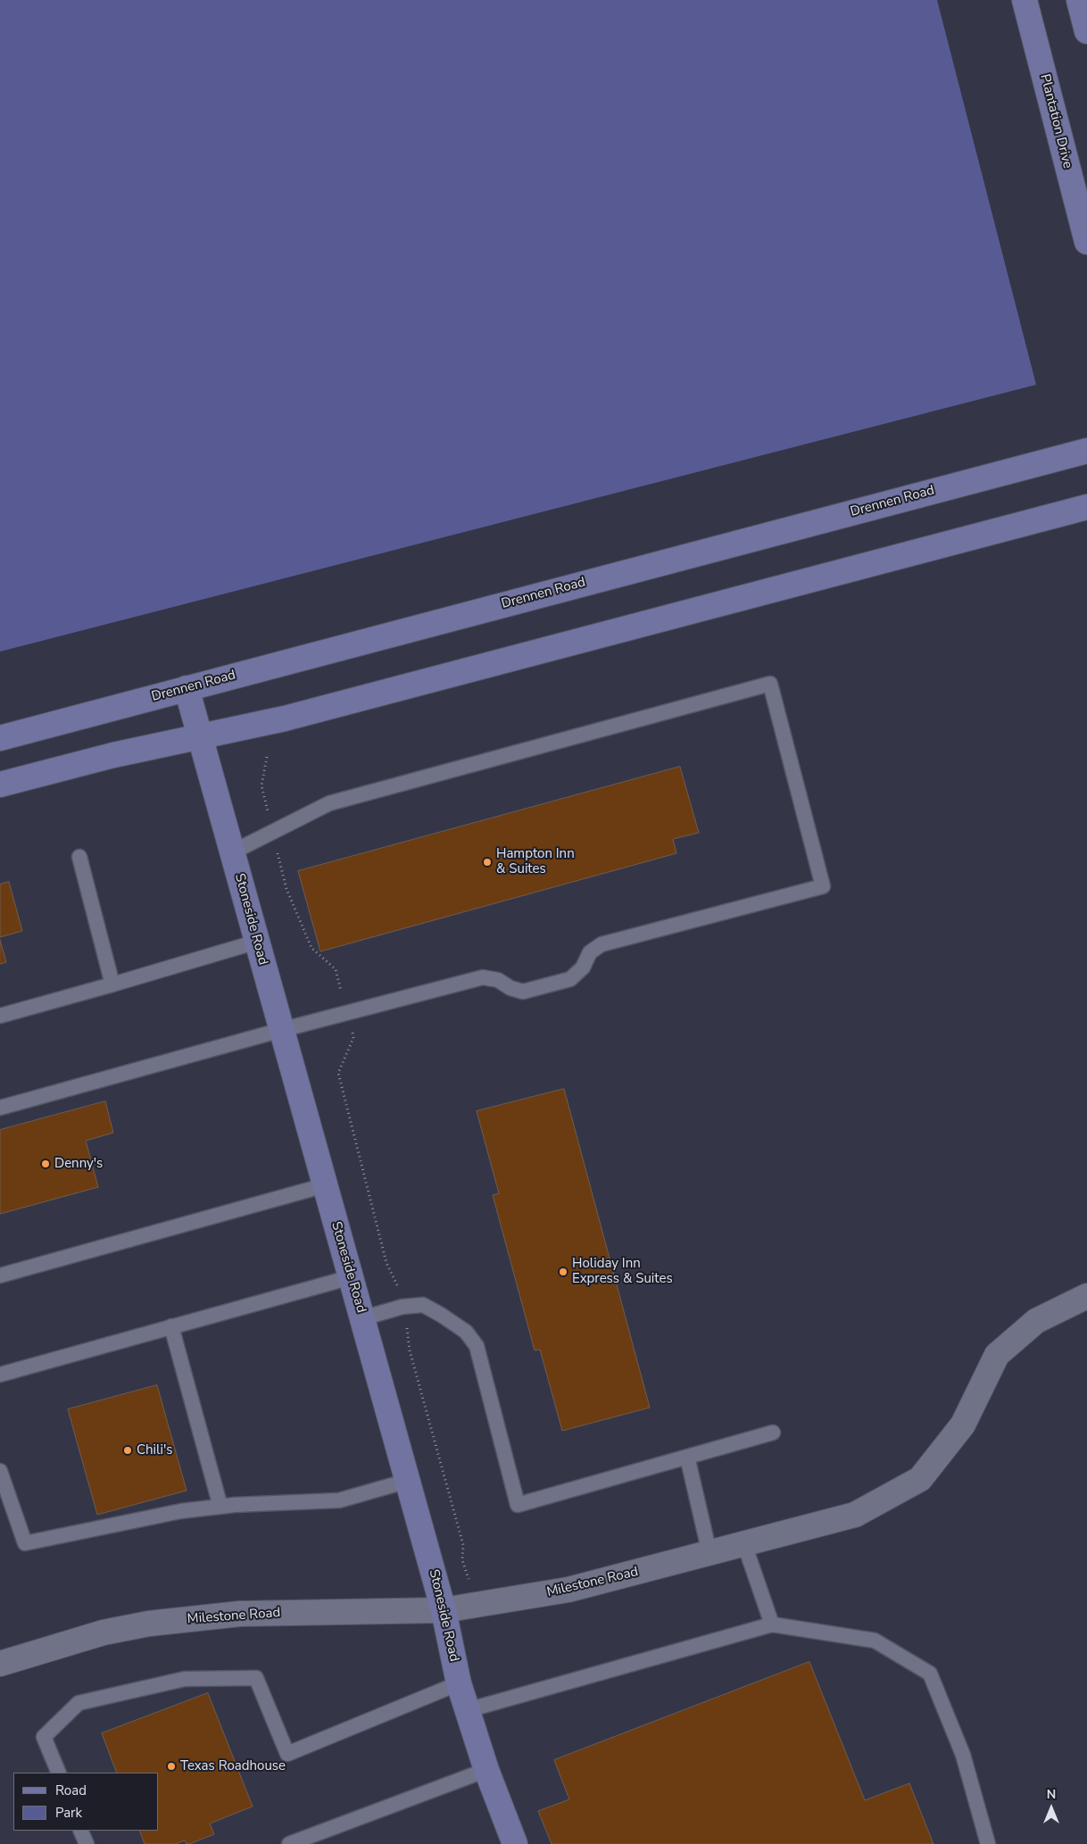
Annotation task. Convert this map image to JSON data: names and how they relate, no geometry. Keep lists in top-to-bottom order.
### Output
{
  "streets": {
    "street": [
      "Plantation Drive",
      "Drennen Road",
      "Stoneside Road",
      "Milestone Road"
    ]
  },
  "crossings": [
    ["Drennen Road", "Stoneside Road"],
    ["Stoneside Road", "Milestone Road"]
  ],
  "places": [
    "Hampton Inn & Suites",
    "Denny's",
    "Holiday Inn Express & Suites",
    "Chili's",
    "Texas Roadhouse"
  ],
  "legend": ["Road", "Park"],
  "north": "top"
}
